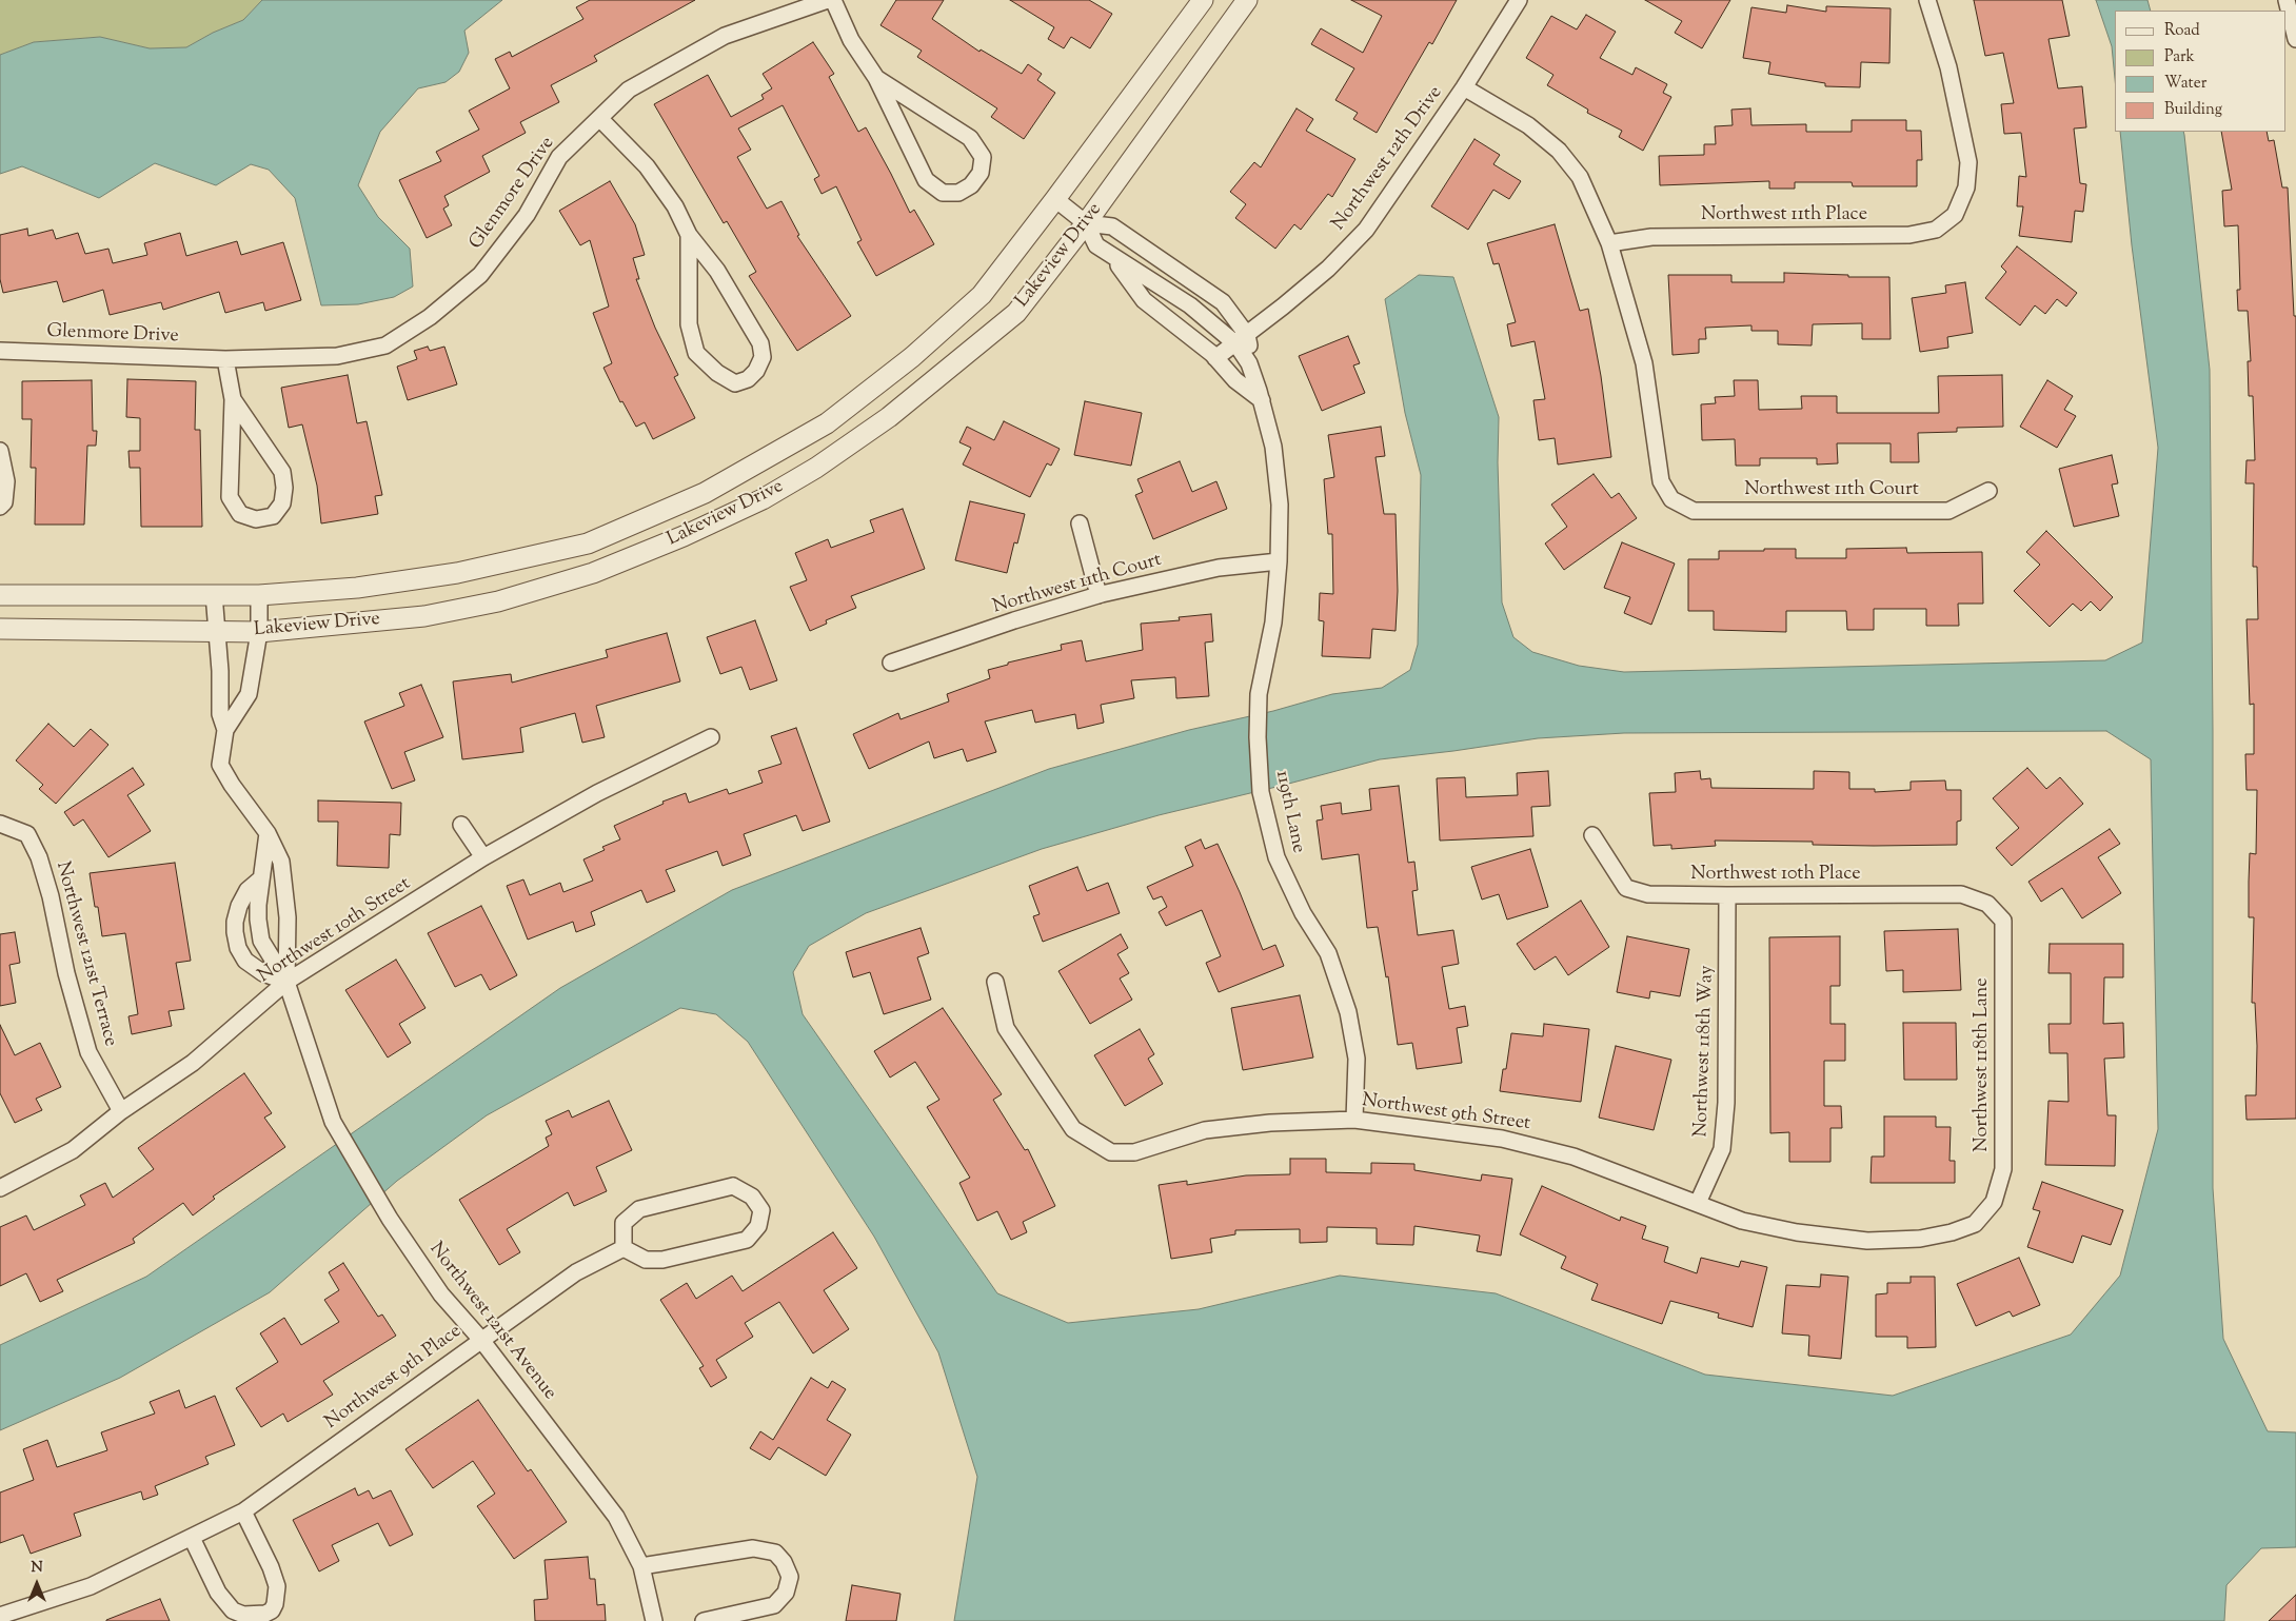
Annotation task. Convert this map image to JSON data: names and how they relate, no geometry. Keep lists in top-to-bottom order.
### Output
{
  "streets": {
    "street": [
      "Northwest 12th Drive",
      "Glenmore Drive",
      "Northwest 11th Place",
      "Lakeview Drive",
      "Northwest 11th Court",
      "119th Lane",
      "Northwest 10th Place",
      "Northwest 10th Street",
      "Northwest 121st Terrace",
      "Northwest 118th Way",
      "Northwest 118th Lane",
      "Northwest 9th Street",
      "Northwest 121st Avenue",
      "Northwest 9th Place"
    ]
  },
  "crossings": [
    ["Northwest 12th Drive", "119th Lane"],
    ["Northwest 11th Place", "Northwest 11th Court"],
    ["Lakeview Drive", "Northwest 121st Avenue"],
    ["Northwest 11th Court", "119th Lane"],
    ["119th Lane", "Northwest 9th Street"],
    ["Northwest 10th Place", "Northwest 118th Way"],
    ["Northwest 10th Place", "Northwest 118th Lane"],
    ["Northwest 10th Street", "Northwest 121st Terrace"],
    ["Northwest 10th Street", "Northwest 121st Avenue"],
    ["Northwest 118th Way", "Northwest 9th Street"],
    ["Northwest 118th Lane", "Northwest 9th Street"],
    ["Northwest 121st Avenue", "Northwest 9th Place"]
  ],
  "legend": [
    "Road",
    "Park",
    "Water",
    "Building"
  ],
  "north": "top"
}
